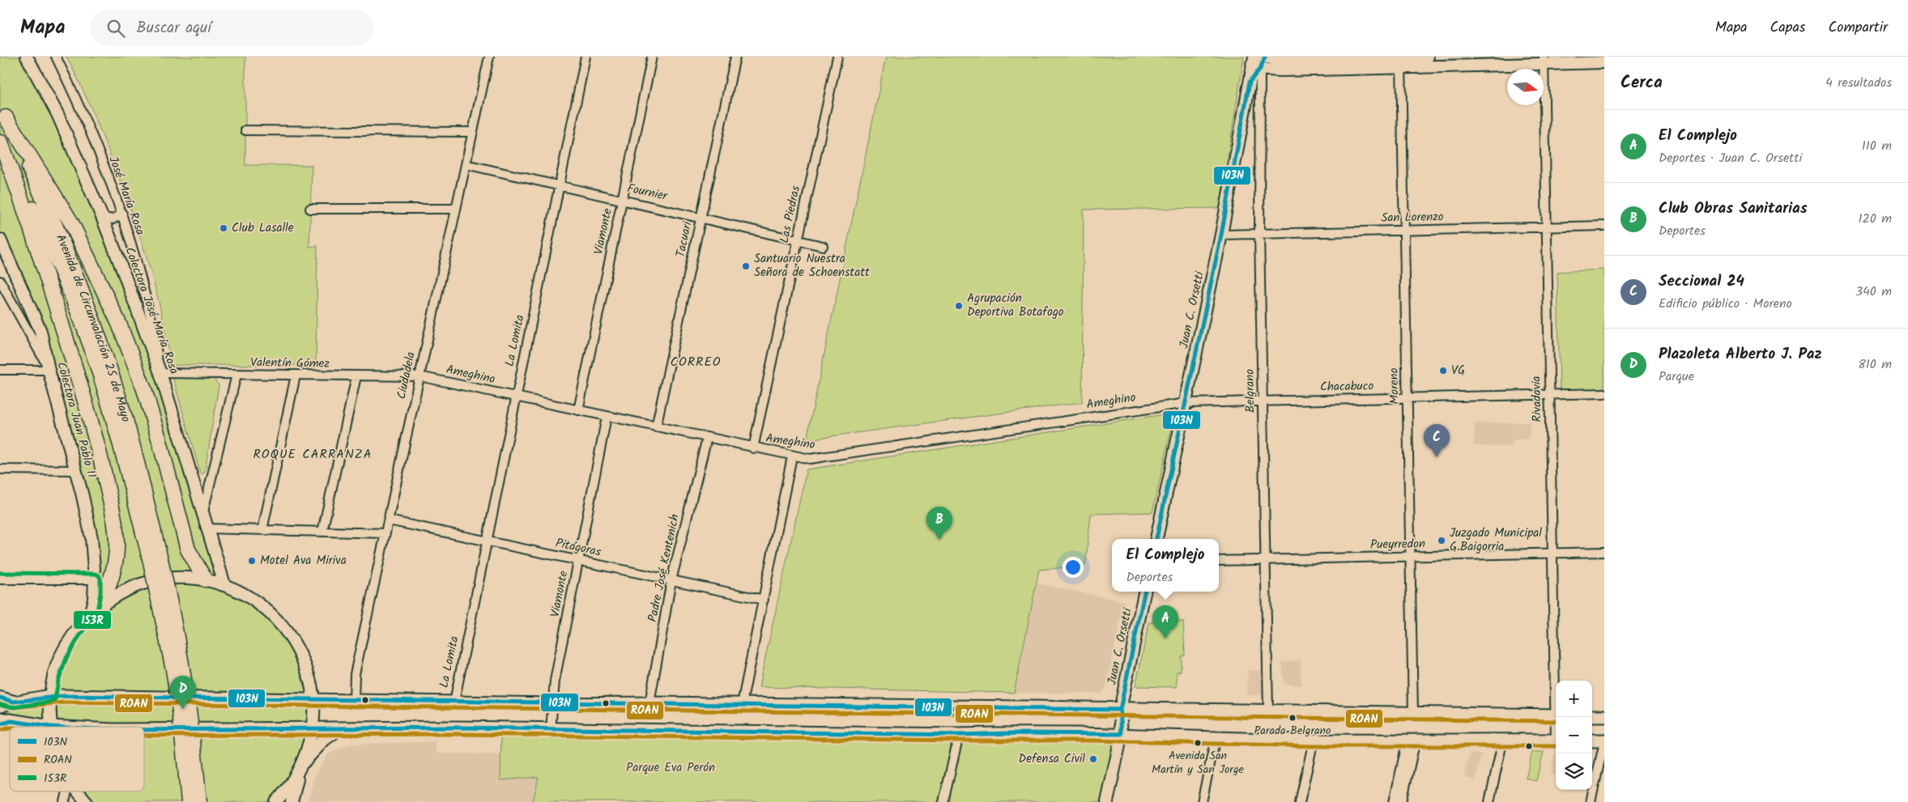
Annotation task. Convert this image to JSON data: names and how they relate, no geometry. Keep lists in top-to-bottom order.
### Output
{
  "streets": {
    "highway": ["Avenida de Circunvalación 25 de Mayo"],
    "main road": ["Juan C. Orsetti", "Colectora José María Rosa", "Colectora Juan Pablo II"],
    "street": [
      "Fournier",
      "José María Rosa",
      "Las Piedras",
      "San Lorenzo",
      "Viamonte",
      "Tacuari",
      "La Lomita",
      "Valentín Gómez",
      "Ameghino",
      "Ciudadela",
      "Moreno",
      "Chacabuco",
      "Belgrano",
      "Rivadavia",
      "Pueyrredon",
      "Pitágoras",
      "Padre José Kentenich"
    ]
  },
  "crossings": [
    ["Fournier", "Las Piedras"],
    ["Fournier", "Viamonte"],
    ["Fournier", "Tacuari"],
    ["Fournier", "La Lomita"],
    ["Fournier", "Ciudadela"],
    ["José María Rosa", "Colectora José María Rosa"],
    ["José María Rosa", "Valentín Gómez"],
    ["Las Piedras", "Ameghino"],
    ["San Lorenzo", "Juan C. Orsetti"],
    ["San Lorenzo", "Moreno"],
    ["San Lorenzo", "Belgrano"],
    ["San Lorenzo", "Rivadavia"],
    ["Viamonte", "Ameghino"],
    ["Viamonte", "Pitágoras"],
    ["Tacuari", "Ameghino"],
    ["Juan C. Orsetti", "Ameghino"],
    ["Juan C. Orsetti", "Chacabuco"],
    ["Juan C. Orsetti", "Belgrano"],
    ["Colectora José María Rosa", "Valentín Gómez"],
    ["La Lomita", "Ameghino"],
    ["La Lomita", "Pitágoras"],
    ["Valentín Gómez", "Ameghino"],
    ["Valentín Gómez", "Ciudadela"],
    ["Ameghino", "Ciudadela"],
    ["Ameghino", "Chacabuco"],
    ["Ameghino", "Padre José Kentenich"],
    ["Ciudadela", "Pitágoras"],
    ["Moreno", "Chacabuco"],
    ["Moreno", "Pueyrredon"],
    ["Chacabuco", "Belgrano"],
    ["Chacabuco", "Rivadavia"],
    ["Belgrano", "Pueyrredon"],
    ["Rivadavia", "Pueyrredon"],
    ["Pitágoras", "Padre José Kentenich"]
  ],
  "districts": ["CORREO", "ROQUE CARRANZA"],
  "parks": ["Parque Eva Perón"],
  "places": [
    "Club Lasalle",
    "Santuario Nuestra Señora de Schoenstatt",
    "Agrupación Deportiva Botafogo",
    "VG",
    "Juzgado Municipal G.Baigorria",
    "Motel Ava Miriva",
    "Parada Belgrano",
    "Avenida San Martín y San Jorge",
    "Defensa Civil"
  ],
  "lines": ["transit line 103N", "transit line 153R", "transit line ROAN"],
  "legend": ["103N", "ROAN", "153R"],
  "north": "right",
  "page": {
    "header": "Mapa",
    "search": "Buscar aquí",
    "nav": ["Mapa", "Capas", "Compartir"],
    "heading": ["Cerca", "4 resultados"],
    "list": [
      {
        "mark": "A",
        "name": "El Complejo",
        "note": "Deportes · Juan C. Orsetti",
        "value": "110 m"
      },
      {
        "mark": "B",
        "name": "Club Obras Sanitarias",
        "note": "Deportes",
        "value": "120 m"
      },
      {
        "mark": "C",
        "name": "Seccional 24",
        "note": "Edificio público · Moreno",
        "value": "340 m"
      },
      {
        "mark": "D",
        "name": "Plazoleta Alberto J. Paz",
        "note": "Parque",
        "value": "810 m"
      }
    ],
    "pins": [
      "C",
      "B",
      "A",
      "D"
    ],
    "popup": ["El Complejo", "Deportes"],
    "map_buttons": ["+", "−"]
  }
}
